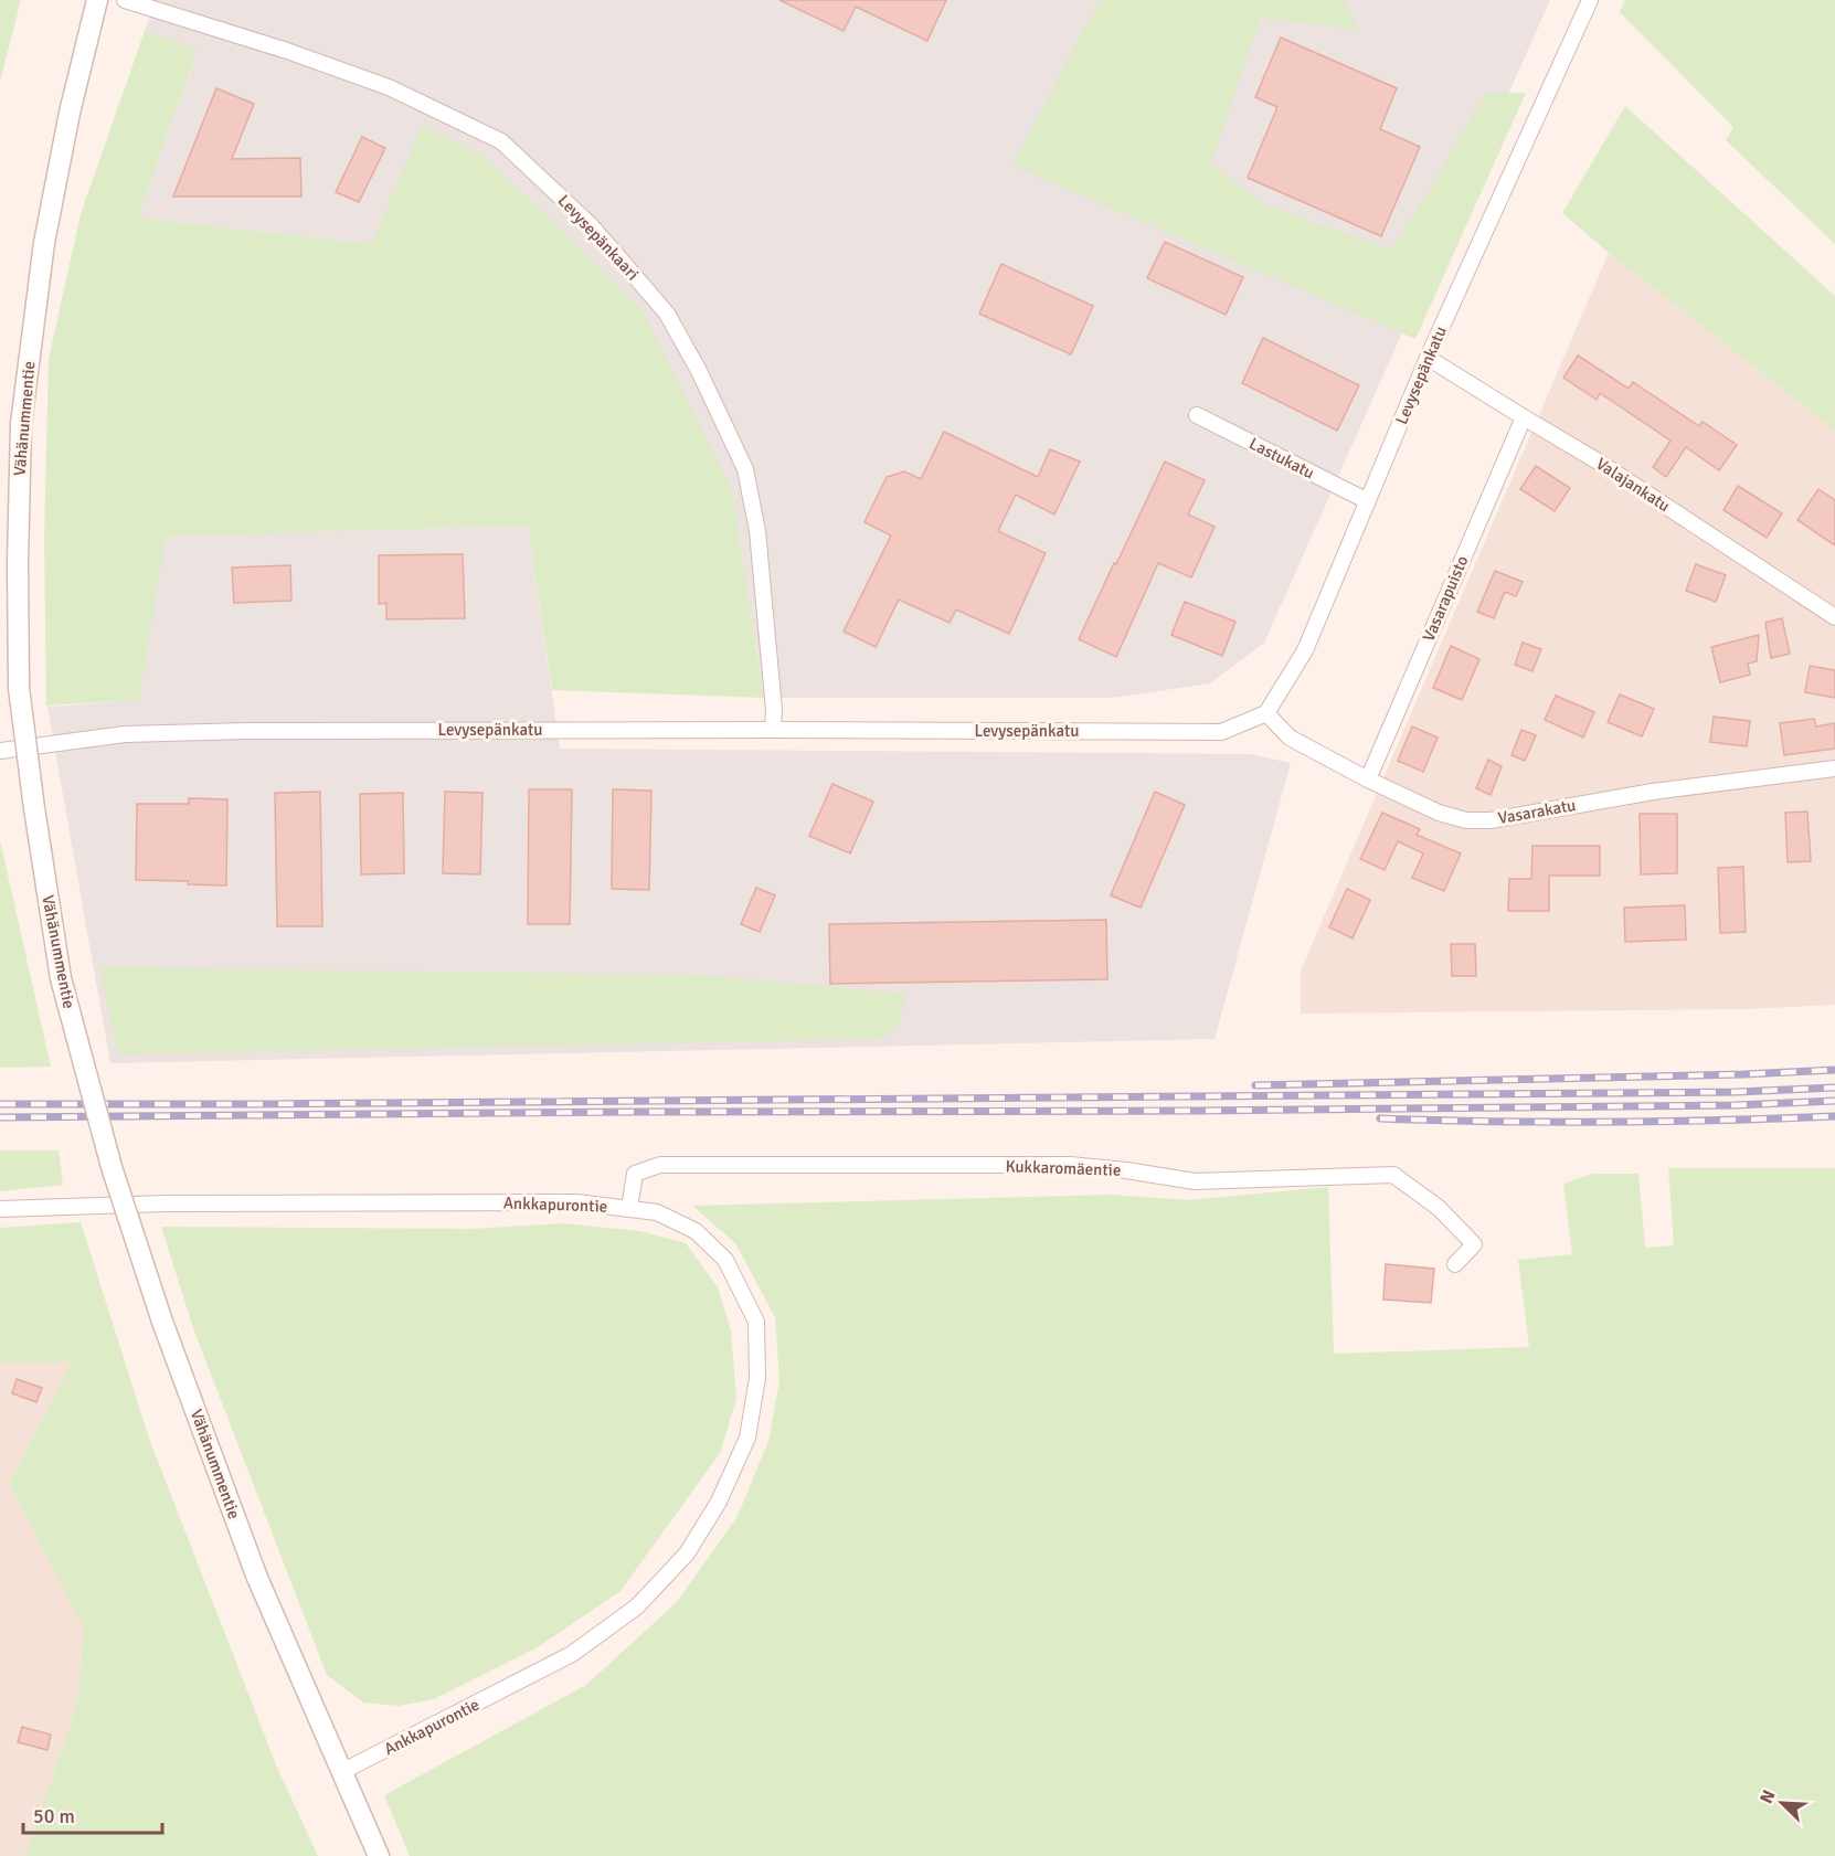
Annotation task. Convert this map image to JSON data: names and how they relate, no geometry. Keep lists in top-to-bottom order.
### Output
{
  "streets": {
    "main road": ["Vähänummentie"],
    "street": [
      "Levysepänkaari",
      "Levysepänkatu",
      "Lastukatu",
      "Valajankatu",
      "Vasarapuisto",
      "Vasarakatu",
      "Kukkaromäentie",
      "Ankkapurontie"
    ]
  },
  "crossings": [
    ["Levysepänkaari", "Levysepänkatu"],
    ["Levysepänkatu", "Lastukatu"],
    ["Levysepänkatu", "Valajankatu"],
    ["Levysepänkatu", "Vasarakatu"],
    ["Vähänummentie", "Ankkapurontie"],
    ["Valajankatu", "Vasarapuisto"],
    ["Vasarapuisto", "Vasarakatu"],
    ["Kukkaromäentie", "Ankkapurontie"]
  ],
  "scale_bar": "50 m",
  "north": "top left"
}
